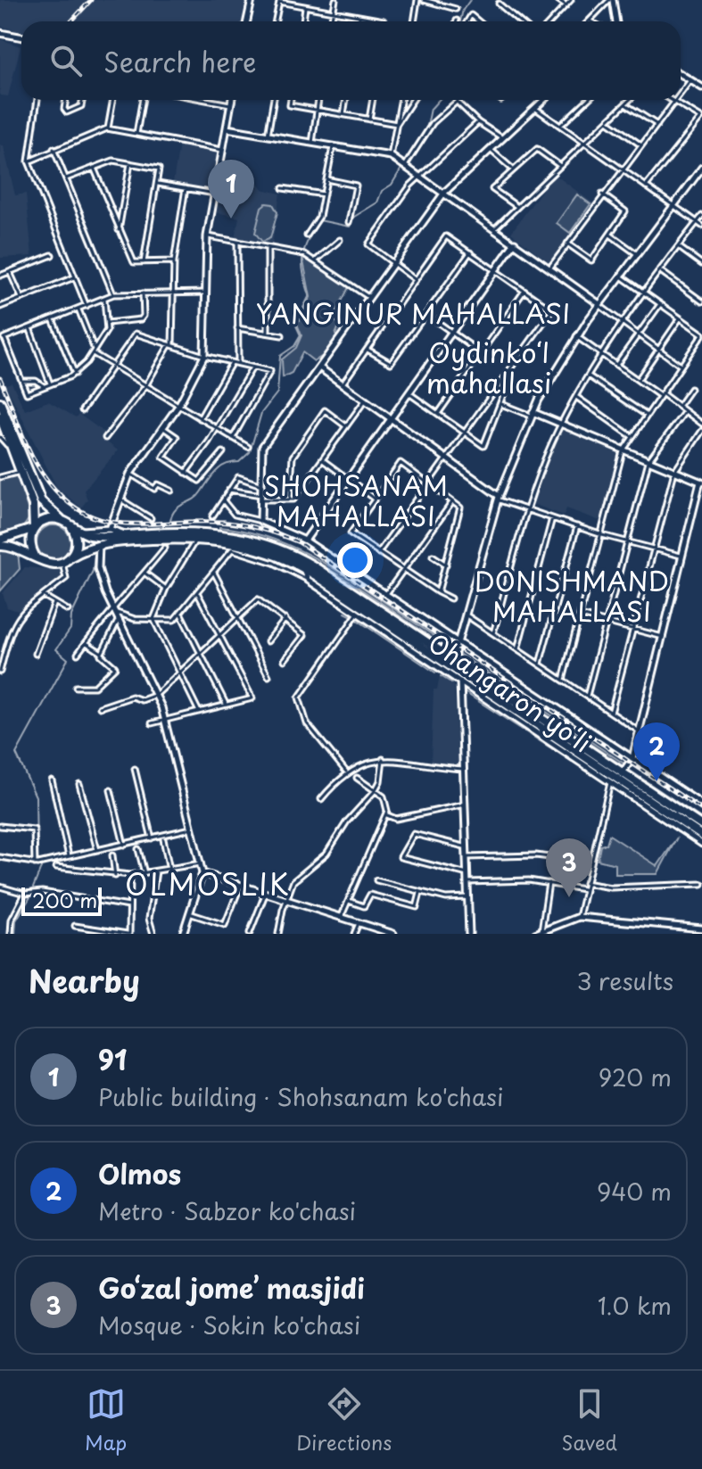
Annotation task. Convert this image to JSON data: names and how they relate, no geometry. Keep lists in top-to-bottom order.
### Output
{
  "streets": {
    "highway": ["Ohangaron yoʻli"]
  },
  "districts": [
    "YANGINUR MAHALLASI",
    "Oydinkoʻl mahallasi",
    "SHOHSANAM MAHALLASI",
    "DONISHMAND MAHALLASI",
    "OLMOSLIK"
  ],
  "scale_bar": "200 m",
  "page": {
    "search": "Search here",
    "pins": ["1", "2", "3"],
    "scale": "200 m",
    "heading": ["Nearby", "3 results"],
    "list": [
      {
        "mark": "1",
        "name": "91",
        "note": "Public building · Shohsanam ko'chasi",
        "value": "920 m"
      },
      {
        "mark": "2",
        "name": "Olmos",
        "note": "Metro · Sabzor ko'chasi",
        "value": "940 m"
      },
      {
        "mark": "3",
        "name": "Go‘zal jome’ masjidi",
        "note": "Mosque · Sokin ko'chasi",
        "value": "1.0 km"
      }
    ],
    "nav": ["Map", "Directions", "Saved"]
  }
}
